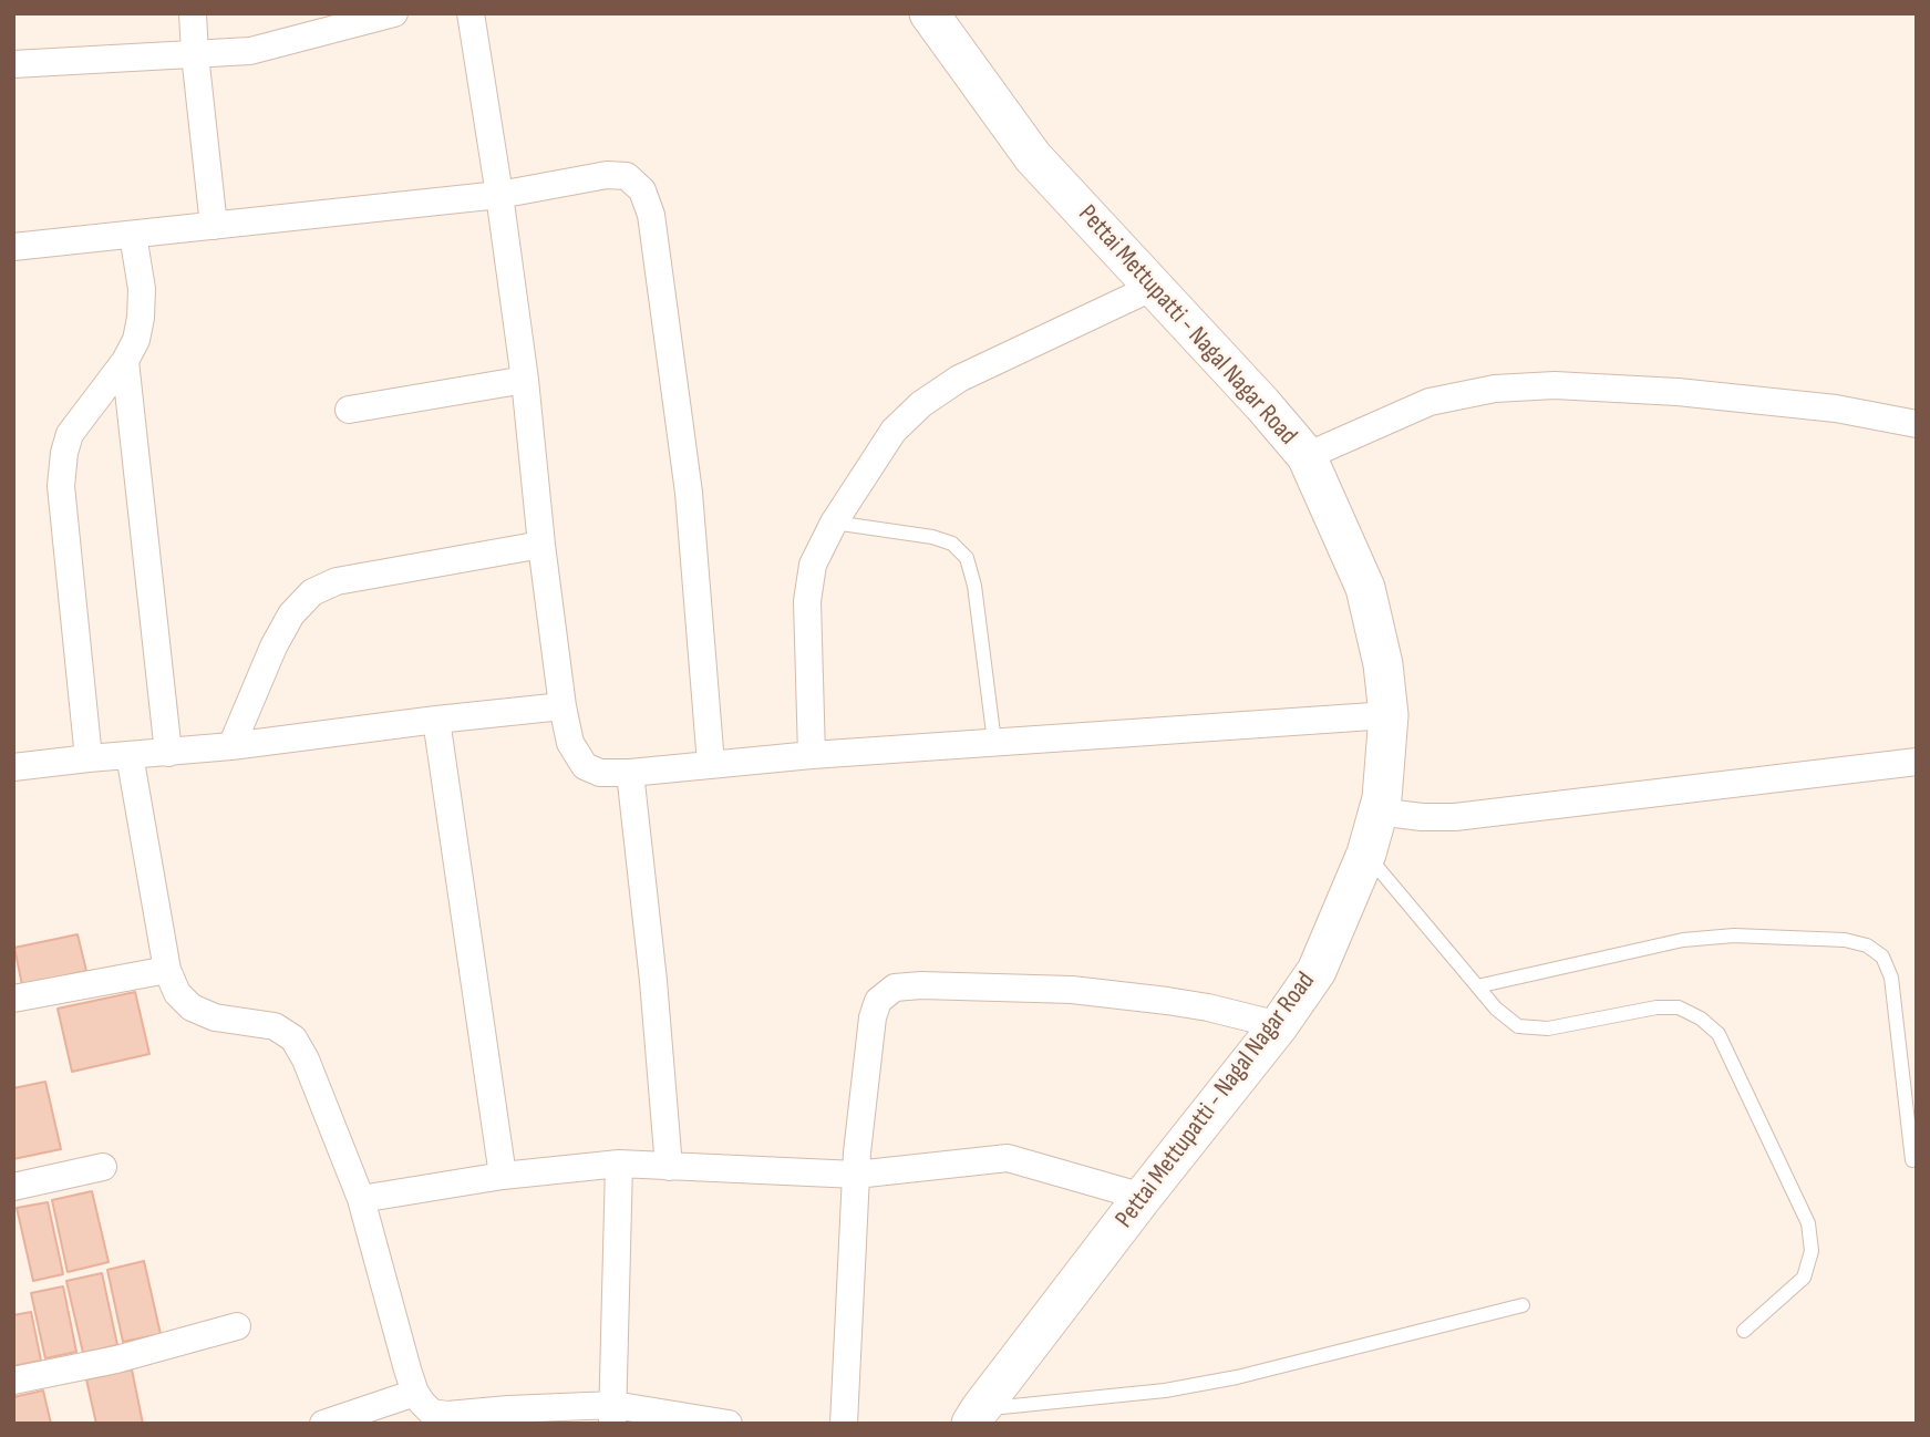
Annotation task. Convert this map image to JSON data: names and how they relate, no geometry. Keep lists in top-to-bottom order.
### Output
{
  "streets": {
    "main road": ["Pettai Mettupatti - Nagal Nagar Road"]
  }
}
